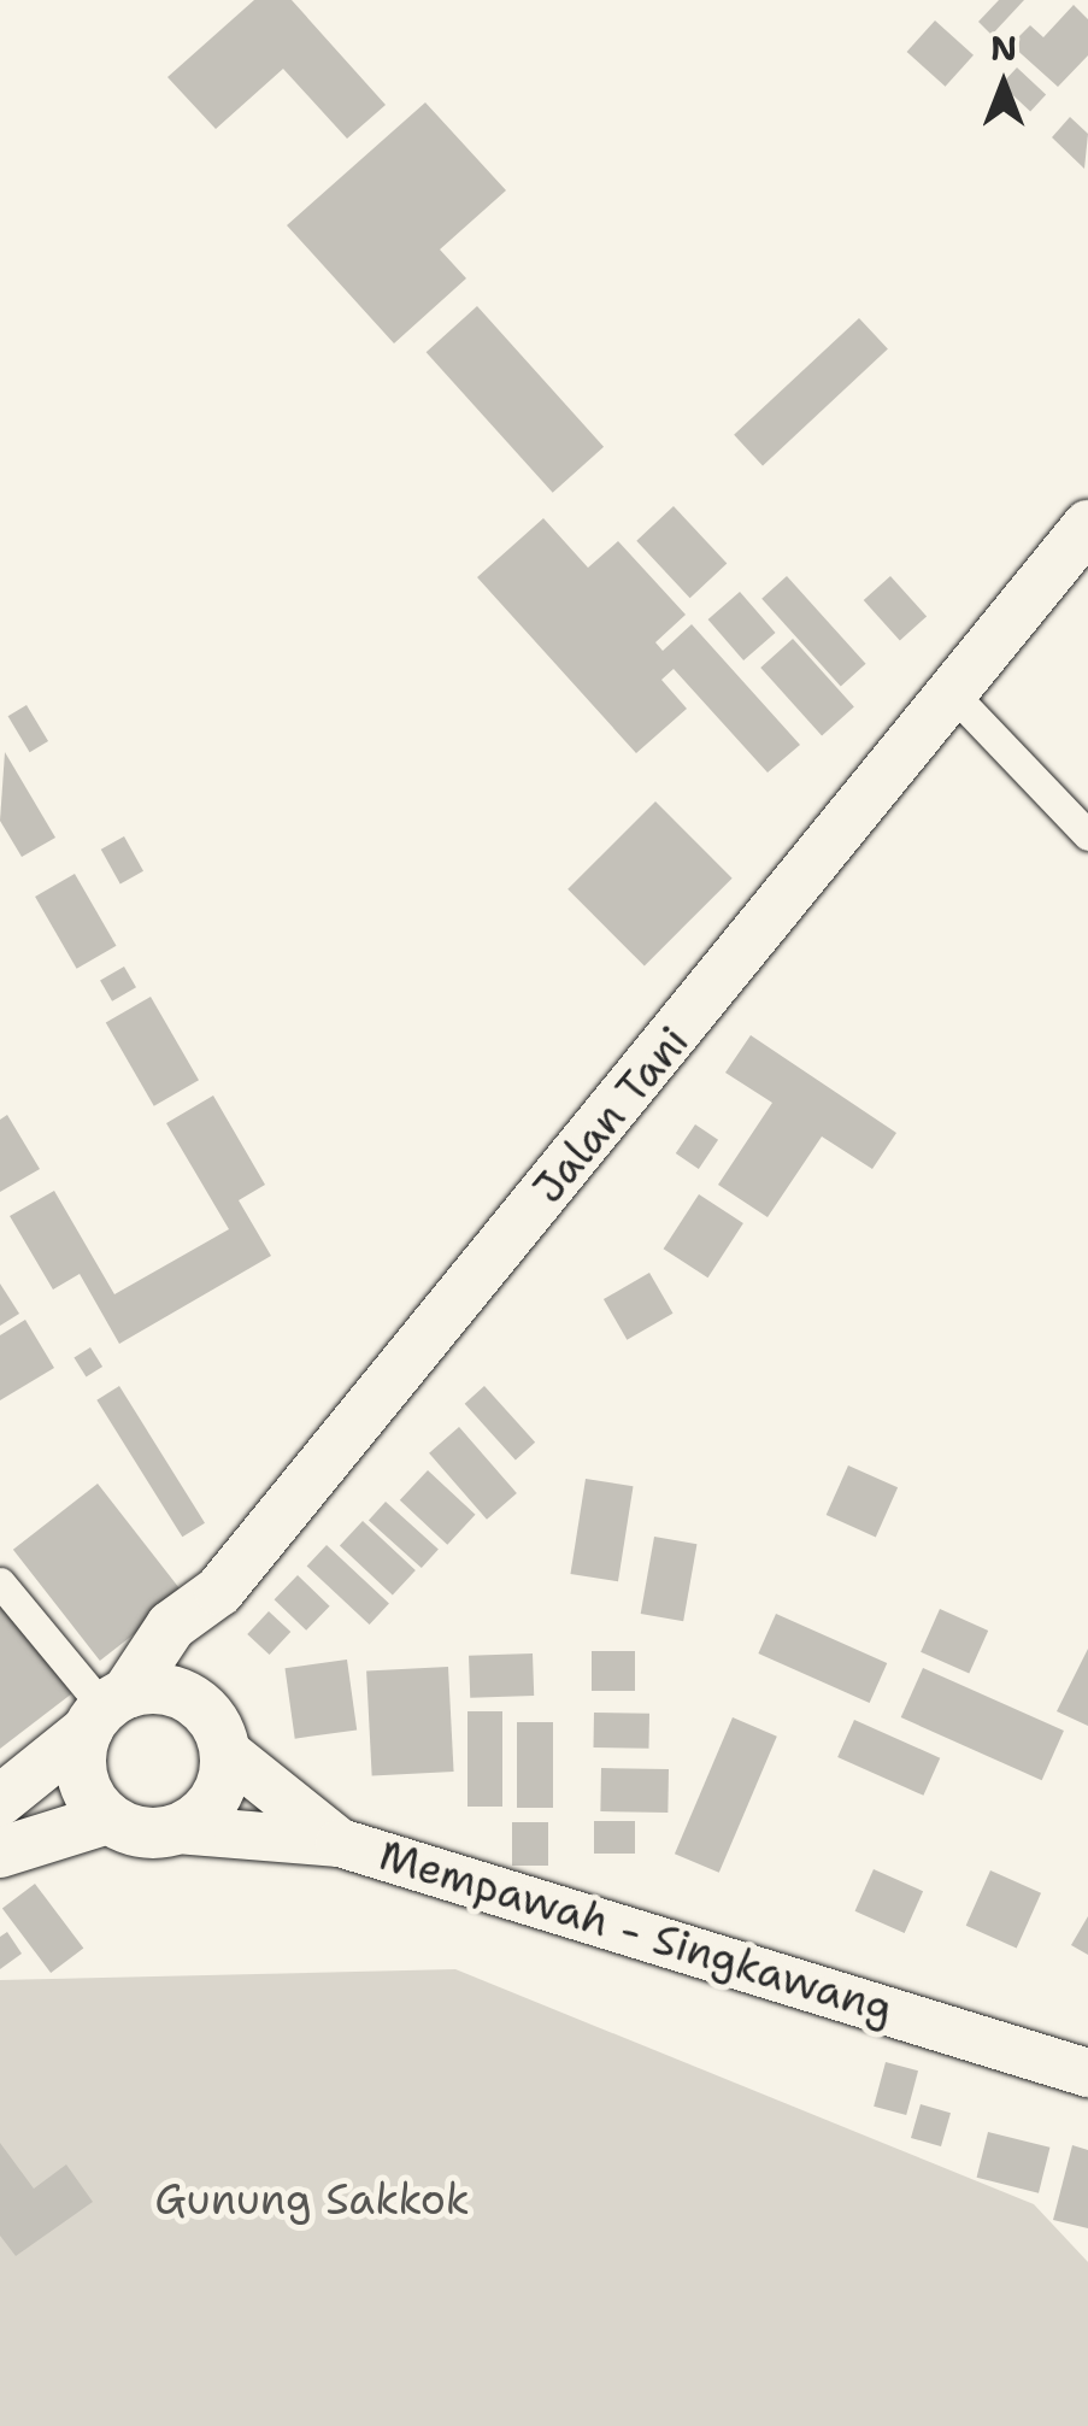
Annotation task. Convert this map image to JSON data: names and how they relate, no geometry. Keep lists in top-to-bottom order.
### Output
{
  "streets": {
    "highway": ["Jalan Tani"],
    "main road": ["Mempawah - Singkawang"]
  },
  "crossings": [
    ["Jalan Tani", "Mempawah - Singkawang"]
  ],
  "parks": ["Gunung Sakkok"],
  "north": "top"
}
